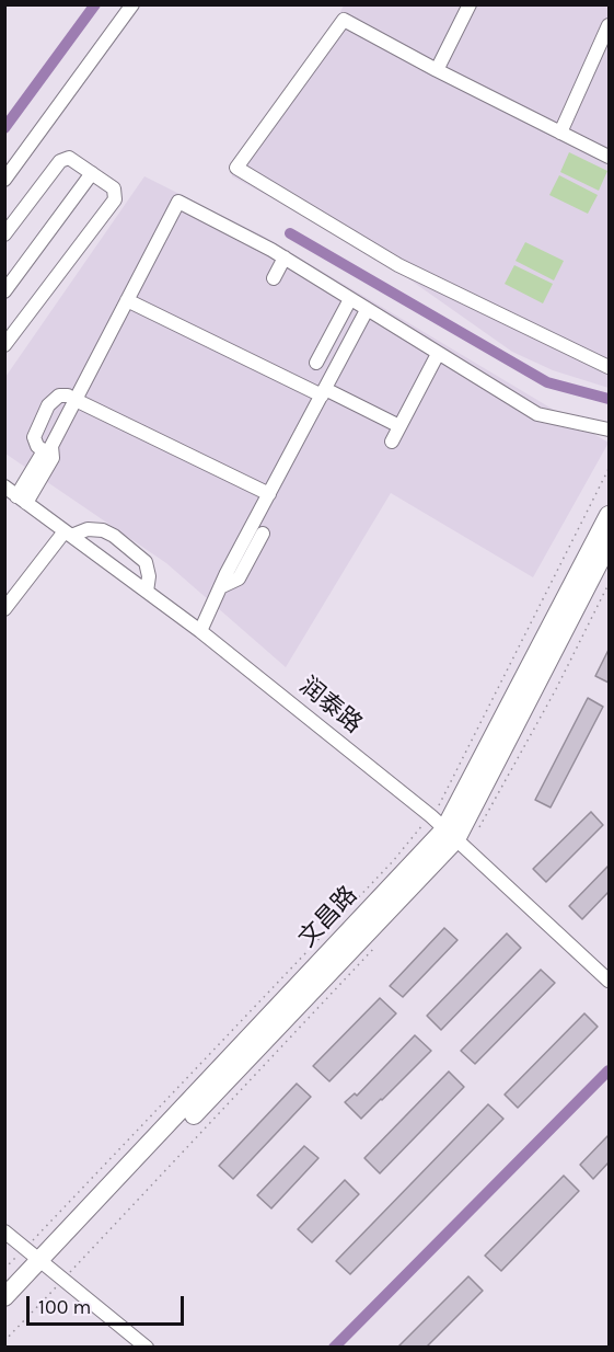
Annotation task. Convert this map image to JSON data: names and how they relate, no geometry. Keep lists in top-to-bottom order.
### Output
{
  "streets": {
    "main road": ["文昌路"],
    "street": ["润泰路"]
  },
  "crossings": [
    ["润泰路", "文昌路"]
  ],
  "scale_bar": "100 m"
}
